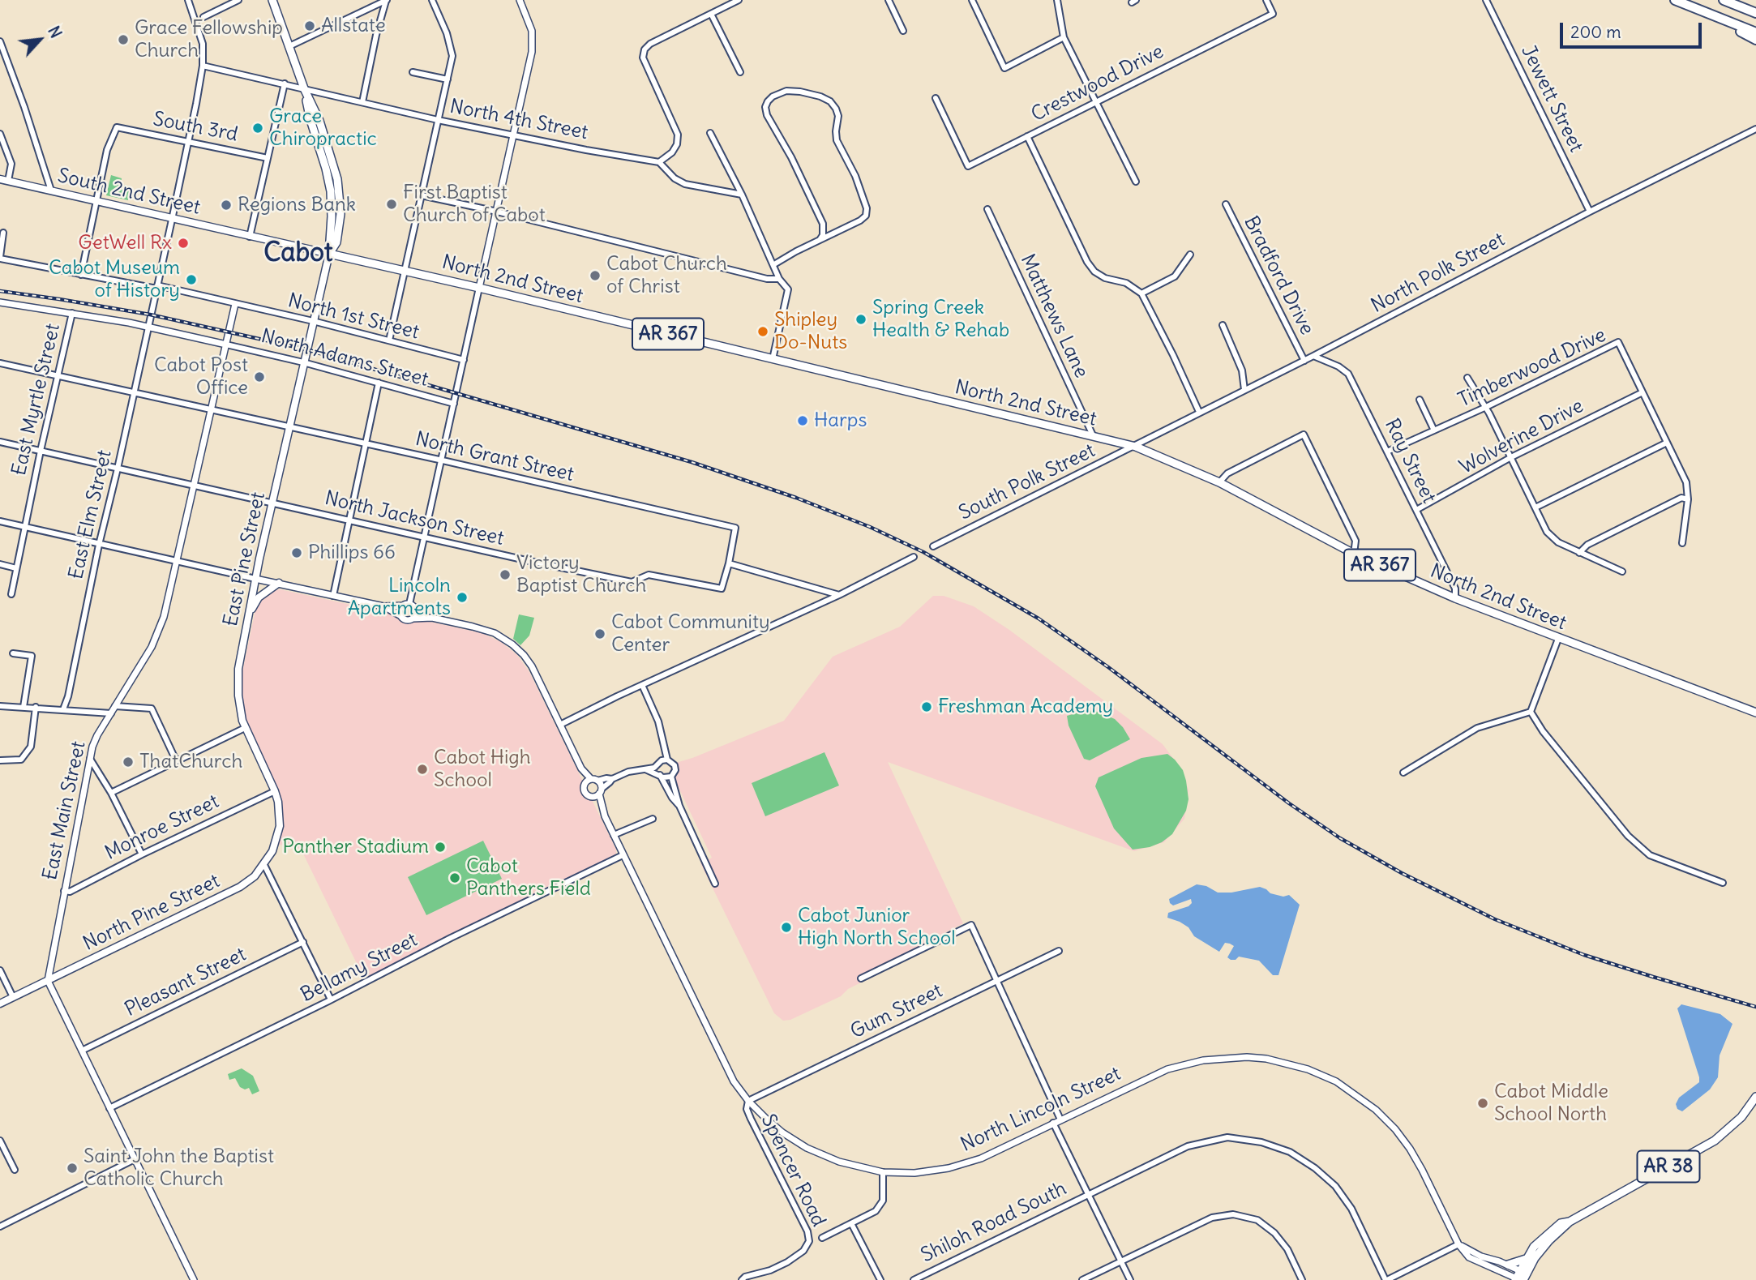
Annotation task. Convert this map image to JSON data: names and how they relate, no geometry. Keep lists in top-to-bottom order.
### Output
{
  "streets": {
    "main road": [
      "South 2nd Street",
      "North 2nd Street",
      "AR 367",
      "East Pine Street",
      "North Pine Street",
      "AR 38"
    ],
    "street": [
      "Crestwood Drive",
      "Jewett Street",
      "North 4th Street",
      "South 3rd",
      "North Polk Street",
      "Bradford Drive",
      "Matthews Lane",
      "North 1st Street",
      "North Adams Street",
      "Timberwood Drive",
      "East Myrtle Street",
      "Wolverine Drive",
      "North Grant Street",
      "Ray Street",
      "South Polk Street",
      "East Elm Street",
      "North Jackson Street",
      "East Main Street",
      "Monroe Street",
      "Bellamy Street",
      "Pleasant Street",
      "Gum Street",
      "North Lincoln Street",
      "Spencer Road",
      "Shiloh Road South"
    ]
  },
  "crossings": [
    ["Jewett Street", "North Polk Street"],
    ["North 4th Street", "East Elm Street"],
    ["South 3rd", "South 2nd Street"],
    ["South 3rd", "East Elm Street"],
    ["South 2nd Street", "North 2nd Street"],
    ["South 2nd Street", "East Elm Street"],
    ["North Polk Street", "Bradford Drive"],
    ["North Polk Street", "North 2nd Street"],
    ["North Polk Street", "Ray Street"],
    ["North Polk Street", "South Polk Street"],
    ["North 2nd Street", "Matthews Lane"],
    ["North 2nd Street", "Ray Street"],
    ["North 2nd Street", "South Polk Street"],
    ["North 2nd Street", "East Pine Street"],
    ["North 1st Street", "East Elm Street"],
    ["North 1st Street", "East Pine Street"],
    ["North 1st Street", "East Main Street"],
    ["North Adams Street", "East Pine Street"],
    ["North Adams Street", "East Main Street"],
    ["Timberwood Drive", "Wolverine Drive"],
    ["Timberwood Drive", "Ray Street"],
    ["East Myrtle Street", "North Grant Street"],
    ["East Myrtle Street", "North Jackson Street"],
    ["Wolverine Drive", "Ray Street"],
    ["North Grant Street", "East Elm Street"],
    ["North Grant Street", "North Jackson Street"],
    ["North Grant Street", "East Pine Street"],
    ["North Grant Street", "East Main Street"],
    ["East Elm Street", "North Jackson Street"],
    ["North Jackson Street", "East Pine Street"],
    ["North Jackson Street", "East Main Street"],
    ["East Pine Street", "Monroe Street"],
    ["East Pine Street", "North Pine Street"],
    ["East Main Street", "Monroe Street"],
    ["East Main Street", "North Pine Street"],
    ["Bellamy Street", "North Lincoln Street"],
    ["Gum Street", "North Lincoln Street"],
    ["Gum Street", "Spencer Road"],
    ["North Lincoln Street", "AR 38"],
    ["North Lincoln Street", "Spencer Road"]
  ],
  "districts": ["Cabot"],
  "places": [
    "Allstate",
    "Grace Fellowship Church",
    "Grace Chiropractic",
    "First Baptist Church of Cabot",
    "Regions Bank",
    "GetWell Rx",
    "Cabot Church of Christ",
    "Cabot Museum of History",
    "Spring Creek Health & Rehab",
    "Shipley Do-Nuts",
    "Cabot Post Office",
    "Harps",
    "Phillips 66",
    "Victory Baptist Church",
    "Lincoln Apartments",
    "Cabot Community Center",
    "Freshman Academy",
    "ThatChurch",
    "Cabot High School",
    "Panther Stadium",
    "Cabot Panthers Field",
    "Cabot Junior High North School",
    "Cabot Middle School North",
    "Saint John the Baptist Catholic Church"
  ],
  "scale_bar": "200 m",
  "north": "top right"
}
